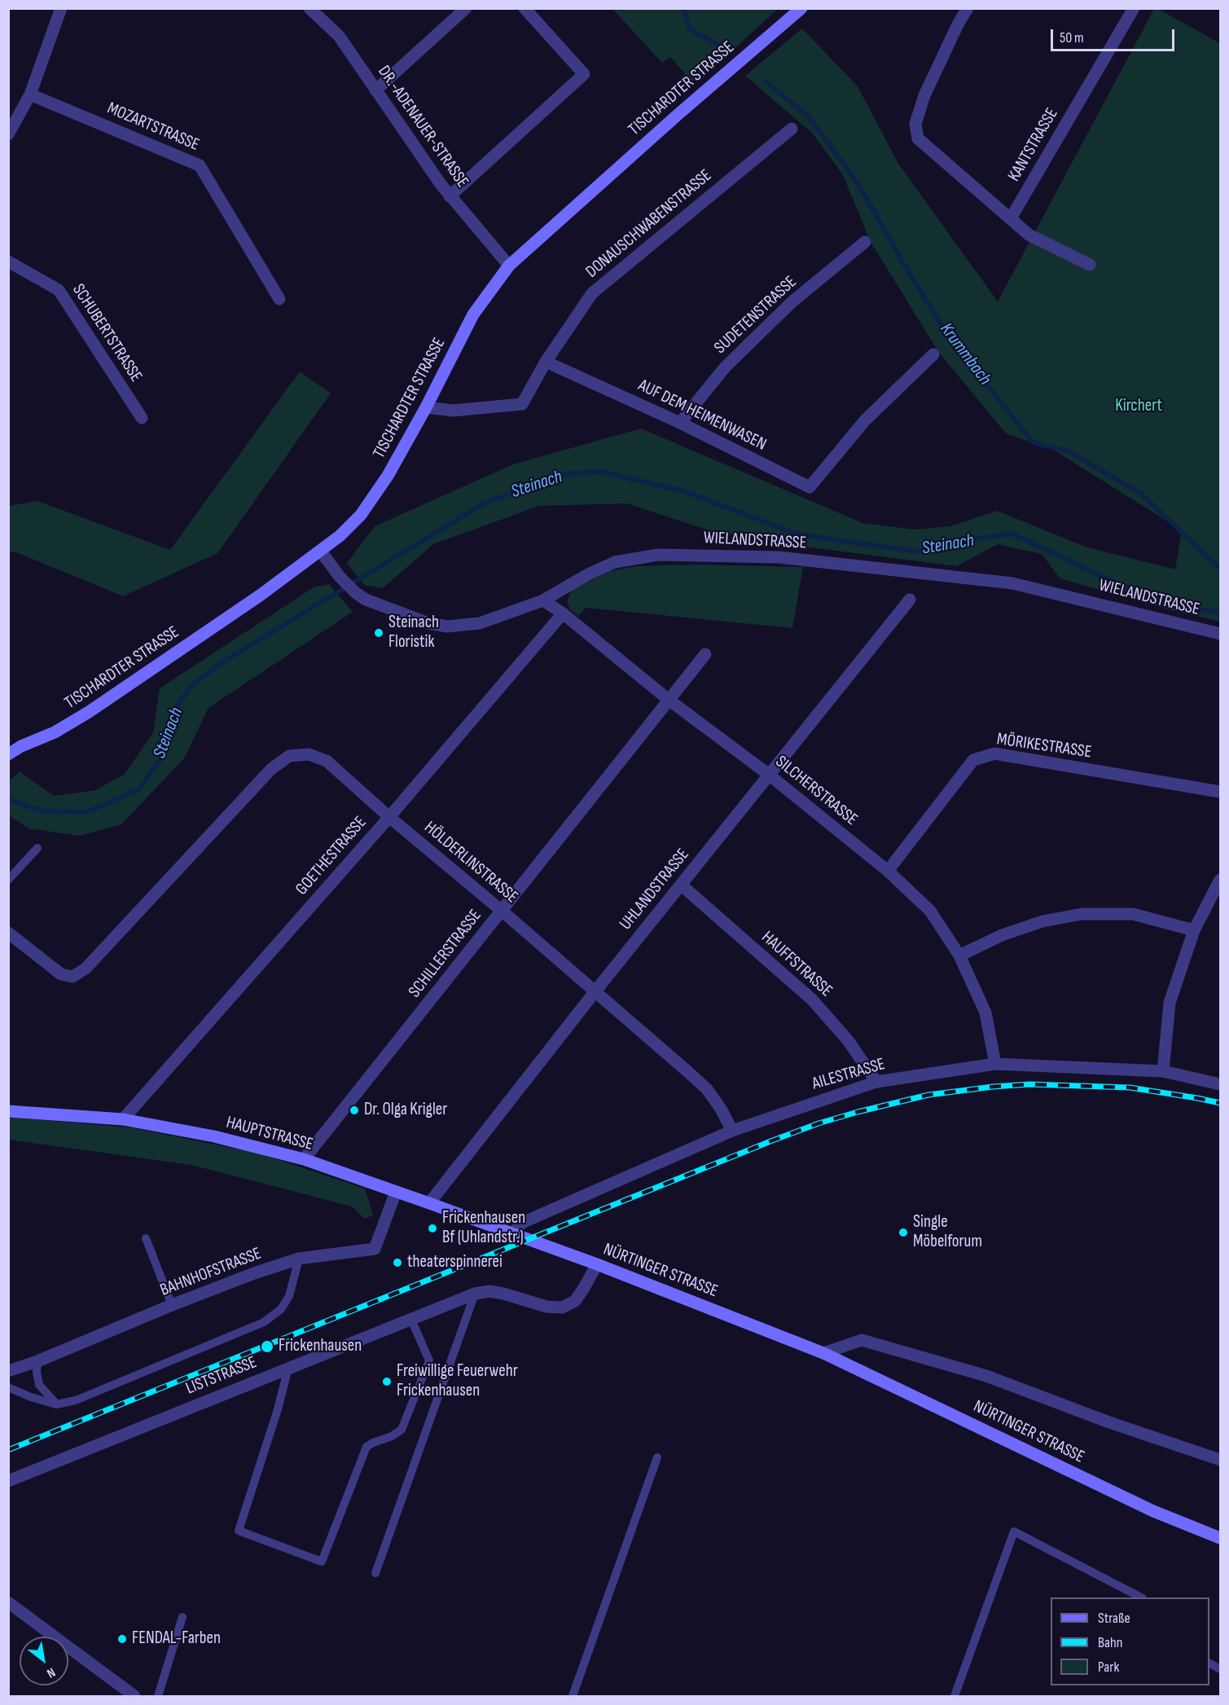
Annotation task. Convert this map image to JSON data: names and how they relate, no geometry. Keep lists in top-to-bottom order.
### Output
{
  "streets": {
    "main road": ["TISCHARDTER STRASSE", "HAUPTSTRASSE", "NÜRTINGER STRASSE"],
    "street": [
      "MOZARTSTRASSE",
      "DR.-ADENAUER-STRASSE",
      "KANTSTRASSE",
      "DONAUSCHWABENSTRASSE",
      "SUDETENSTRASSE",
      "SCHUBERTSTRASSE",
      "AUF DEM HEIMENWASEN",
      "WIELANDSTRASSE",
      "MÖRIKESTRASSE",
      "SILCHERSTRASSE",
      "GOETHESTRASSE",
      "HÖLDERLINSTRASSE",
      "UHLANDSTRASSE",
      "SCHILLERSTRASSE",
      "HAUFFSTRASSE",
      "AILESTRASSE",
      "BAHNHOFSTRASSE",
      "LISTSTRASSE"
    ]
  },
  "crossings": [
    ["TISCHARDTER STRASSE", "DR.-ADENAUER-STRASSE"],
    ["TISCHARDTER STRASSE", "WIELANDSTRASSE"],
    ["DONAUSCHWABENSTRASSE", "AUF DEM HEIMENWASEN"],
    ["SUDETENSTRASSE", "AUF DEM HEIMENWASEN"],
    ["WIELANDSTRASSE", "SILCHERSTRASSE"],
    ["MÖRIKESTRASSE", "SILCHERSTRASSE"],
    ["SILCHERSTRASSE", "GOETHESTRASSE"],
    ["SILCHERSTRASSE", "UHLANDSTRASSE"],
    ["SILCHERSTRASSE", "SCHILLERSTRASSE"],
    ["SILCHERSTRASSE", "AILESTRASSE"],
    ["GOETHESTRASSE", "HÖLDERLINSTRASSE"],
    ["GOETHESTRASSE", "HAUPTSTRASSE"],
    ["HÖLDERLINSTRASSE", "UHLANDSTRASSE"],
    ["HÖLDERLINSTRASSE", "SCHILLERSTRASSE"],
    ["HÖLDERLINSTRASSE", "AILESTRASSE"],
    ["UHLANDSTRASSE", "HAUFFSTRASSE"],
    ["UHLANDSTRASSE", "HAUPTSTRASSE"],
    ["SCHILLERSTRASSE", "HAUPTSTRASSE"],
    ["HAUFFSTRASSE", "AILESTRASSE"],
    ["AILESTRASSE", "HAUPTSTRASSE"],
    ["AILESTRASSE", "NÜRTINGER STRASSE"],
    ["HAUPTSTRASSE", "NÜRTINGER STRASSE"],
    ["HAUPTSTRASSE", "BAHNHOFSTRASSE"],
    ["NÜRTINGER STRASSE", "LISTSTRASSE"]
  ],
  "water": ["Krummbach", "Steinach"],
  "parks": ["Kirchert"],
  "places": [
    "Steinach Floristik",
    "Dr. Olga Krigler",
    "Frickenhausen Bf (Uhlandstr.)",
    "Single Möbelforum",
    "theaterspinnerei",
    "Frickenhausen",
    "Freiwillige Feuerwehr Frickenhausen",
    "FENDAL-Farben"
  ],
  "legend": ["Straße", "Bahn", "Park"],
  "scale_bar": "50 m",
  "north": "bottom right"
}
